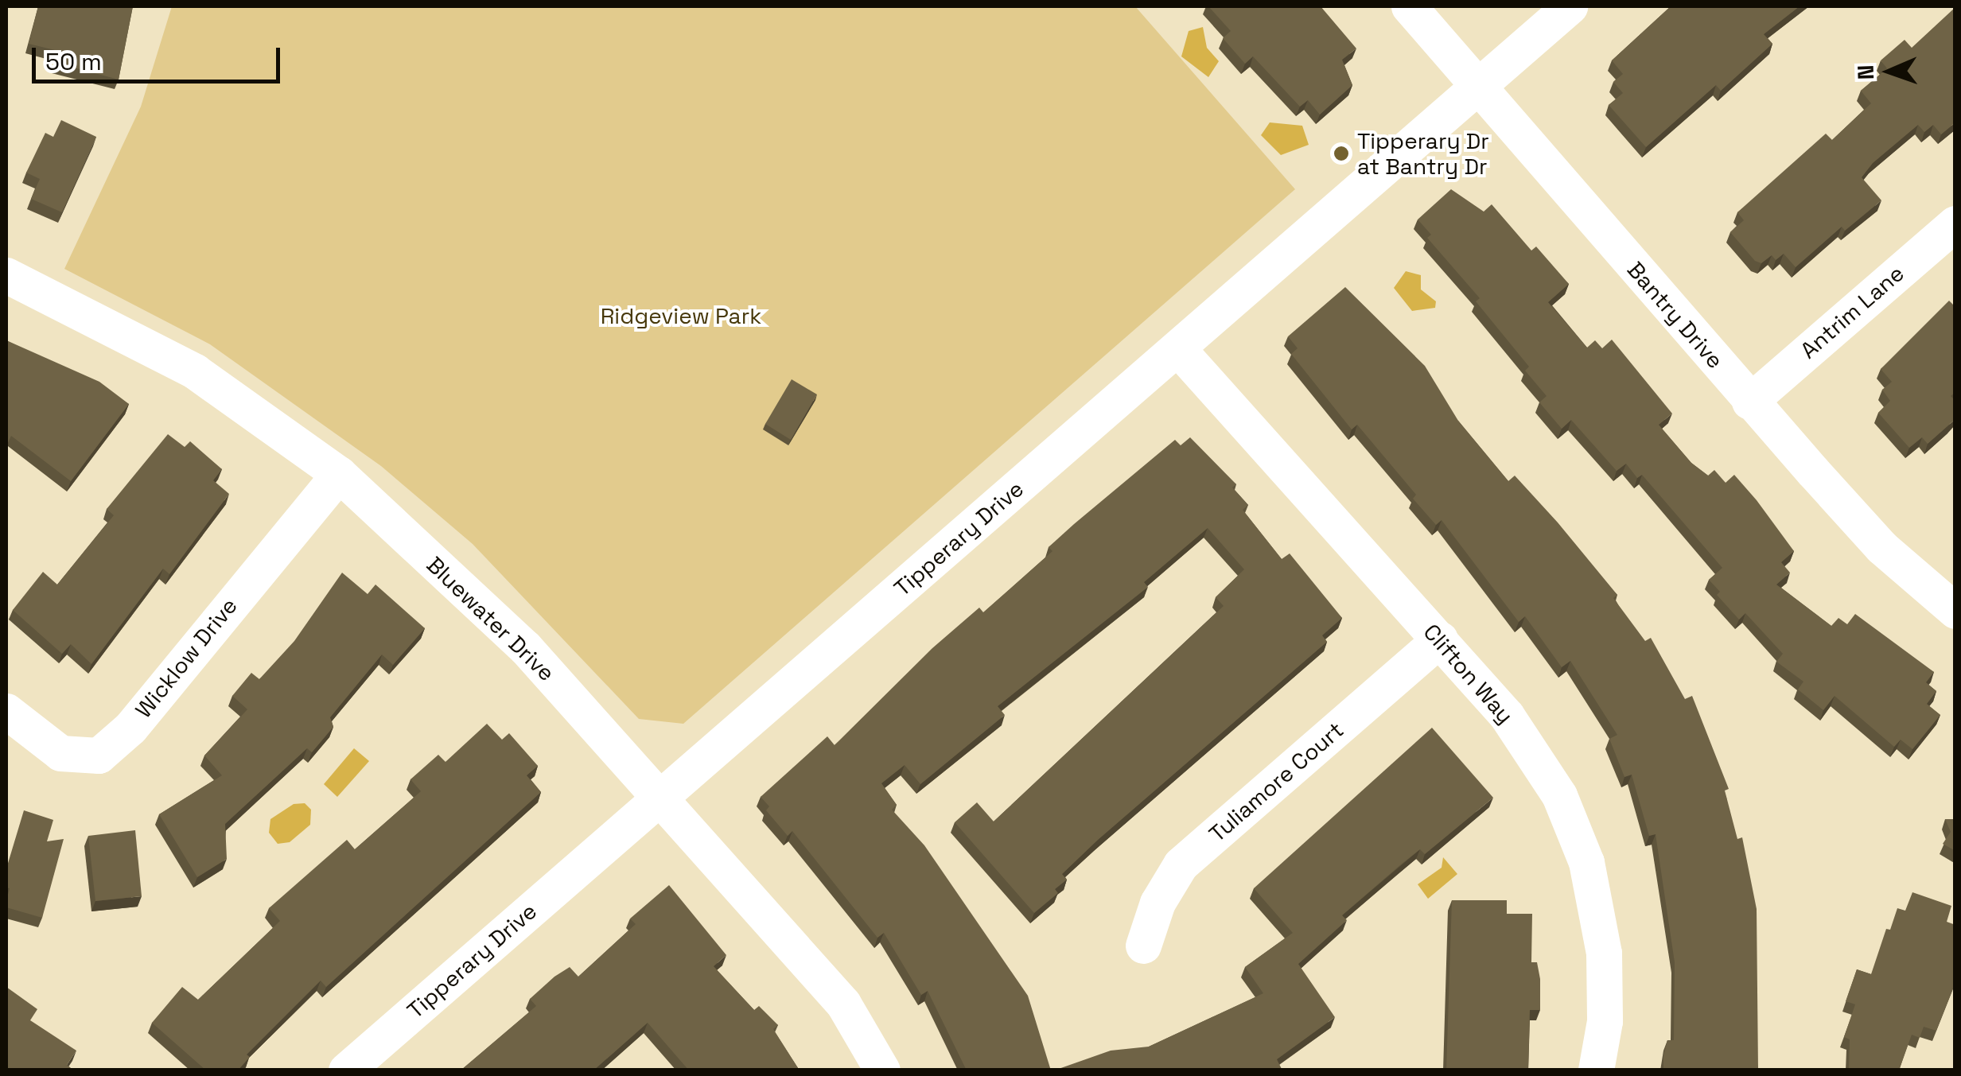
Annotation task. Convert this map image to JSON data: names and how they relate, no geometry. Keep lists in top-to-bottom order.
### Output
{
  "streets": {
    "street": [
      "Antrim Lane",
      "Bantry Drive",
      "Tipperary Drive",
      "Bluewater Drive",
      "Wicklow Drive",
      "Clifton Way",
      "Tuliamore Court"
    ]
  },
  "crossings": [
    ["Antrim Lane", "Bantry Drive"],
    ["Bantry Drive", "Tipperary Drive"],
    ["Tipperary Drive", "Bluewater Drive"],
    ["Tipperary Drive", "Clifton Way"],
    ["Bluewater Drive", "Wicklow Drive"],
    ["Clifton Way", "Tuliamore Court"]
  ],
  "parks": ["Ridgeview Park"],
  "places": ["Tipperary Dr at Bantry Dr"],
  "scale_bar": "50 m",
  "north": "left"
}
